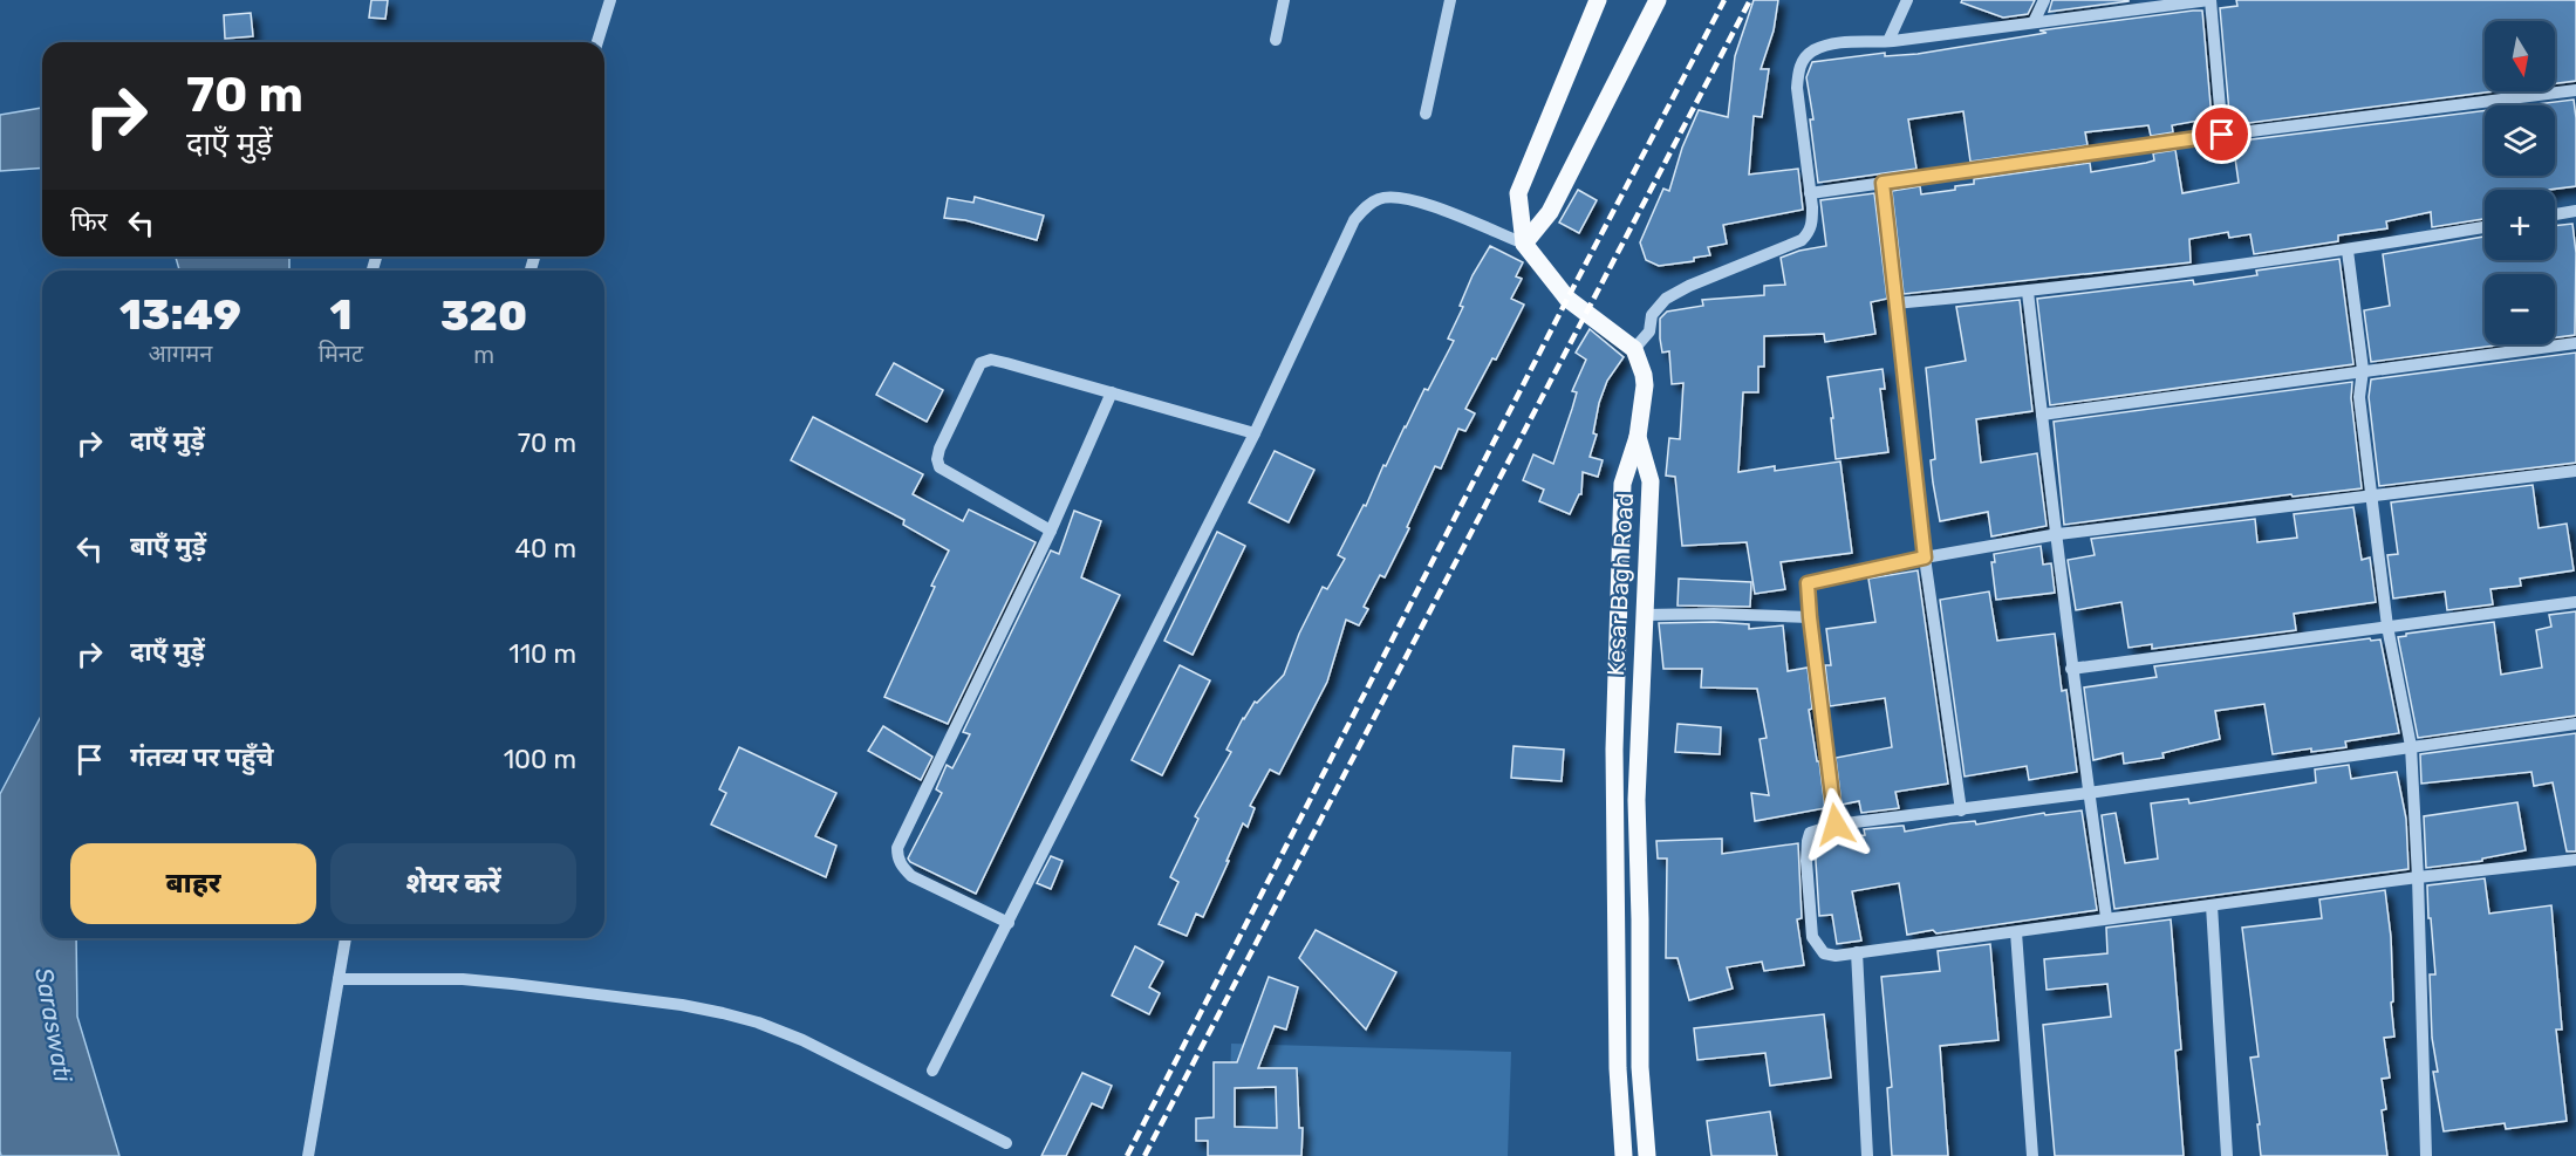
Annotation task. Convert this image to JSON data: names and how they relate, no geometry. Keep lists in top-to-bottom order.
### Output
{
  "streets": {
    "main road": ["Kesar Bagh Road"]
  },
  "water": ["Saraswati"],
  "north": "bottom",
  "page": {
    "map_buttons": ["+", "−"],
    "turn": ["70 m", "दाएँ मुड़ें"],
    "then": "फिर",
    "eta": [
      "13:49",
      "आगमन",
      "1",
      "मिनट",
      "320",
      "m"
    ],
    "list": [
      {
        "name": "दाएँ मुड़ें",
        "value": "70 m"
      },
      {
        "name": "बाएँ मुड़ें",
        "value": "40 m"
      },
      {
        "name": "दाएँ मुड़ें",
        "value": "110 m"
      },
      {
        "name": "गंतव्य पर पहुँचे",
        "value": "100 m"
      }
    ],
    "buttons": ["बाहर", "शेयर करें"]
  }
}
